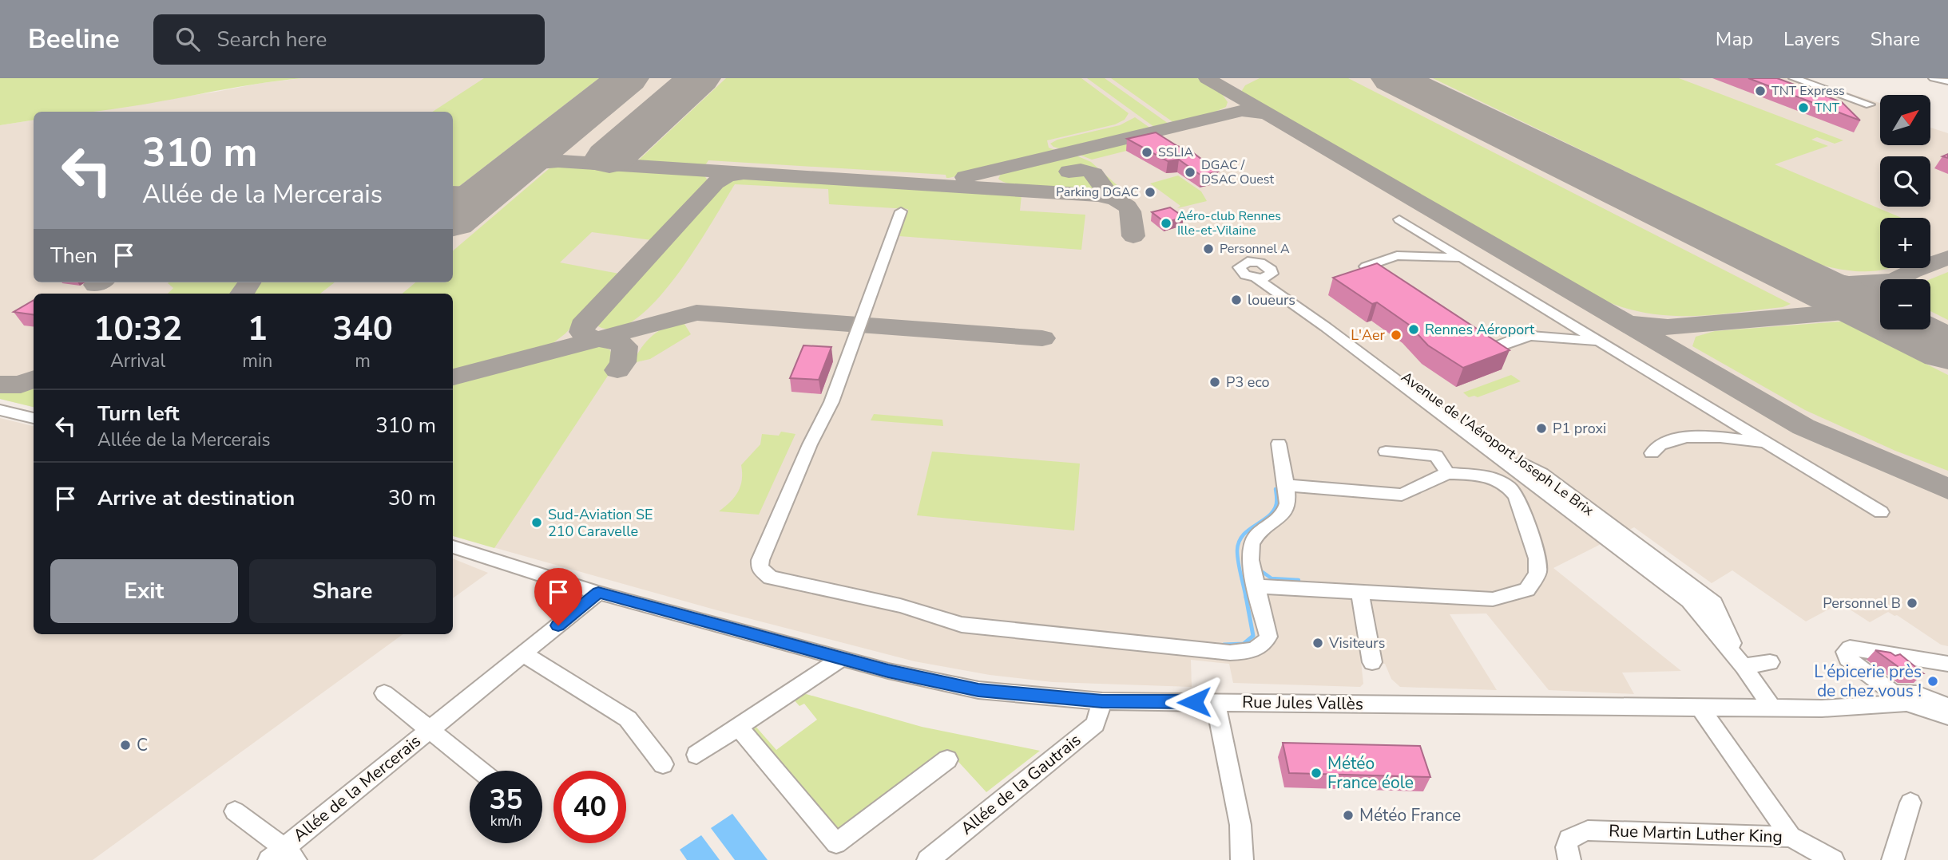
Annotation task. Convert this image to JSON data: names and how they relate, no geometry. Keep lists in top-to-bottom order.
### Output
{
  "streets": {
    "street": [
      "Avenue de l'Aéroport Joseph Le Brix",
      "Rue Jules Vallès",
      "Allée de la Gautrais",
      "Allée de la Mercerais",
      "Rue Martin Luther King"
    ]
  },
  "crossings": [
    ["Avenue de l'Aéroport Joseph Le Brix", "Rue Jules Vallès"],
    ["Rue Jules Vallès", "Allée de la Gautrais"],
    ["Rue Jules Vallès", "Allée de la Mercerais"],
    ["Rue Jules Vallès", "Rue Martin Luther King"]
  ],
  "places": [
    "TNT Express",
    "TNT",
    "SSLIA",
    "DGAC / DSAC Ouest",
    "Parking DGAC",
    "Aéro-club Rennes Ille-et-Vilaine",
    "Personnel A",
    "loueurs",
    "Rennes Aéroport",
    "L'Aer",
    "P3 eco",
    "P1 proxi",
    "Sud-Aviation SE 210 Caravelle",
    "Personnel B",
    "Visiteurs",
    "L'épicerie près de chez vous !",
    "C",
    "Météo France éole",
    "Météo France"
  ],
  "north": "top right",
  "page": {
    "header": "Beeline",
    "search": "Search here",
    "nav": ["Map", "Layers", "Share"],
    "map_buttons": ["+", "−"],
    "turn": ["310 m", "Allée de la Mercerais"],
    "then": "Then",
    "eta": [
      "10:32",
      "Arrival",
      "1",
      "min",
      "340",
      "m"
    ],
    "list": [
      {
        "name": "Turn left",
        "note": "Allée de la Mercerais",
        "value": "310 m"
      },
      {
        "name": "Arrive at destination",
        "value": "30 m"
      }
    ],
    "buttons": ["Exit", "Share"],
    "speed": "35 km/h",
    "limit": "40"
  }
}
